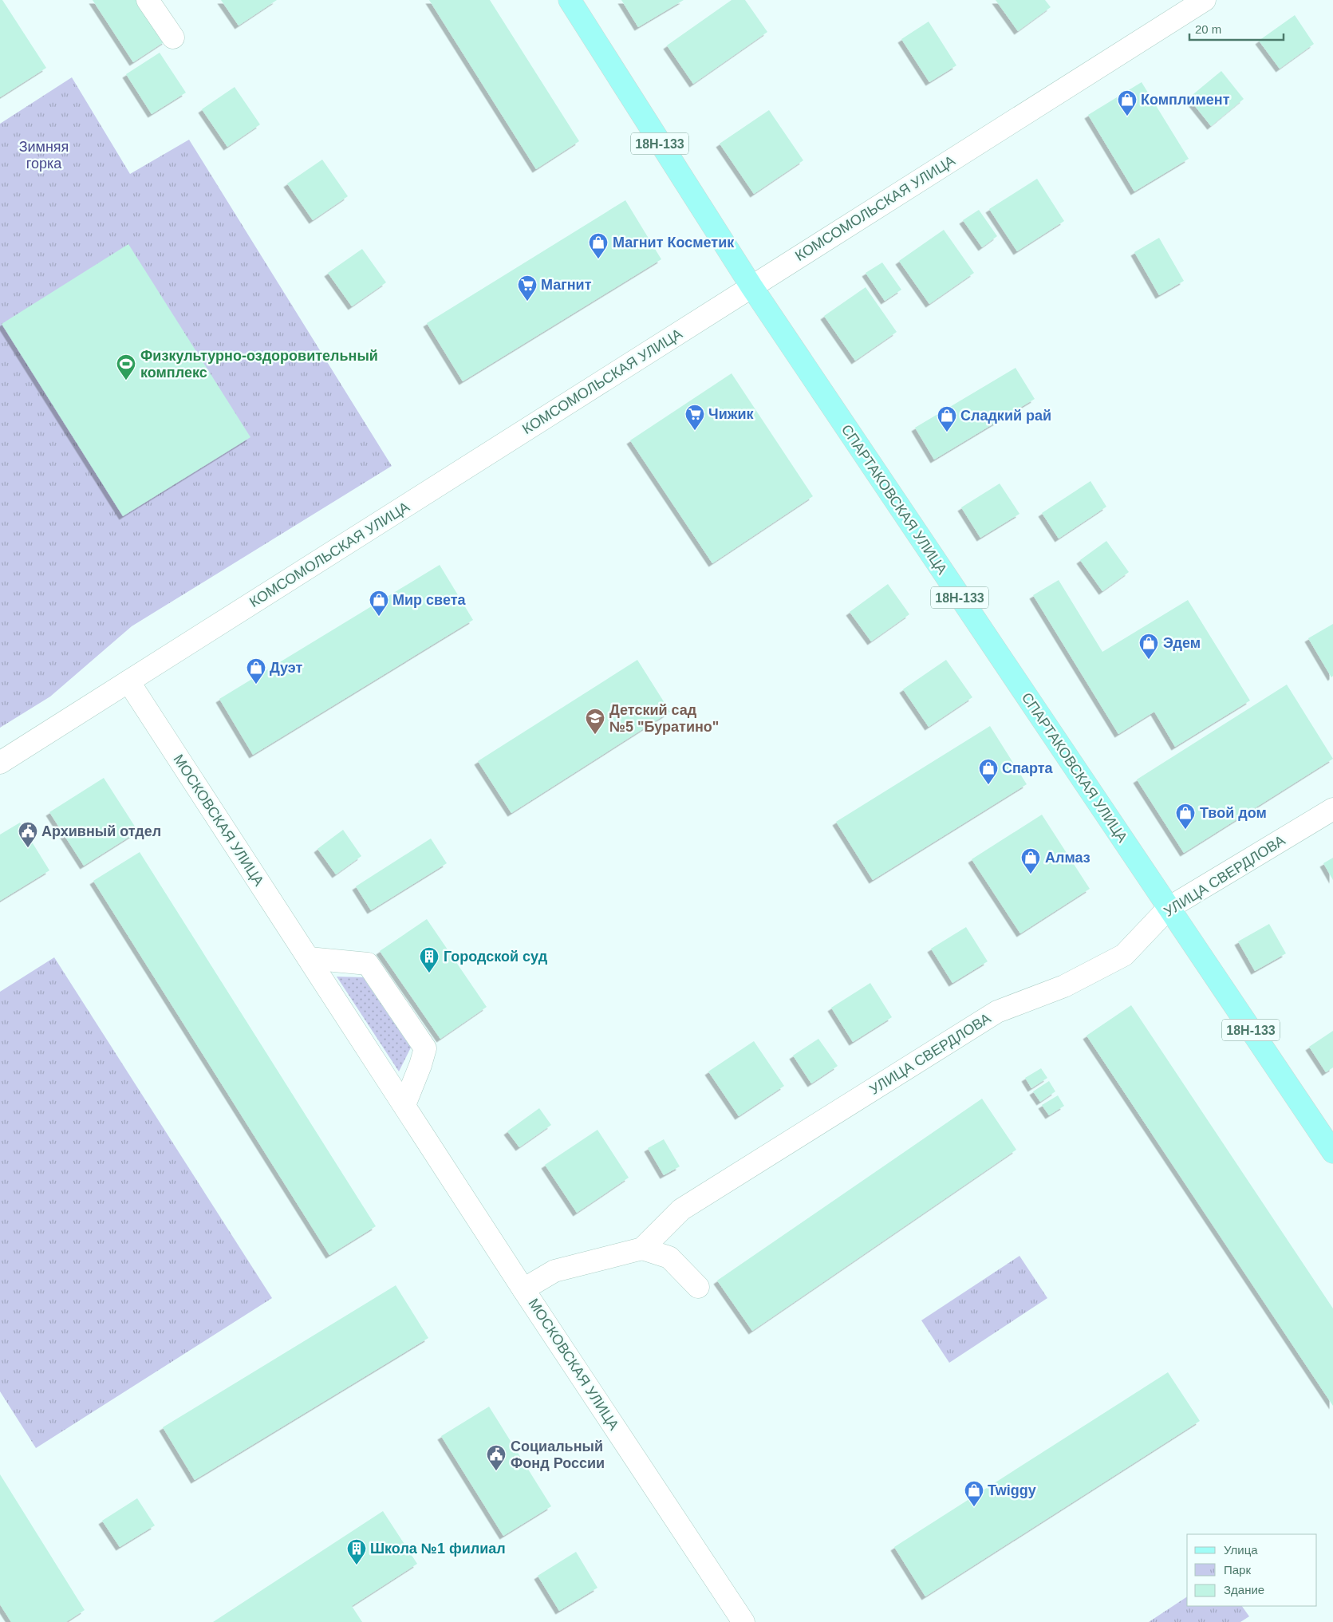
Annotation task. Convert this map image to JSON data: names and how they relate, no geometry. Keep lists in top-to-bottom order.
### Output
{
  "streets": {
    "main road": ["18Н-133", "СПАРТАКОВСКАЯ УЛИЦА"],
    "street": ["КОМСОМОЛЬСКАЯ УЛИЦА", "МОСКОВСКАЯ УЛИЦА", "УЛИЦА СВЕРДЛОВА"]
  },
  "crossings": [
    ["КОМСОМОЛЬСКАЯ УЛИЦА", "СПАРТАКОВСКАЯ УЛИЦА"],
    ["КОМСОМОЛЬСКАЯ УЛИЦА", "МОСКОВСКАЯ УЛИЦА"],
    ["СПАРТАКОВСКАЯ УЛИЦА", "УЛИЦА СВЕРДЛОВА"]
  ],
  "parks": ["Зимняя горка"],
  "places": {
    "shop": [
      "Комплимент",
      "Магнит Косметик",
      "Сладкий рай",
      "Мир света",
      "Эдем",
      "Дуэт",
      "Спарта",
      "Твой дом",
      "Алмаз",
      "Twiggy"
    ],
    "supermarket": ["Магнит", "Чижик"],
    "sports": ["Физкультурно-оздоровительный комплекс"],
    "school or university": ["Детский сад №5 \"Буратино\""],
    "public building": ["Архивный отдел", "Социальный Фонд России"],
    "building": ["Городской суд", "Школа №1 филиал"]
  },
  "legend": ["Улица", "Парк", "Здание"],
  "scale_bar": "20 m"
}
